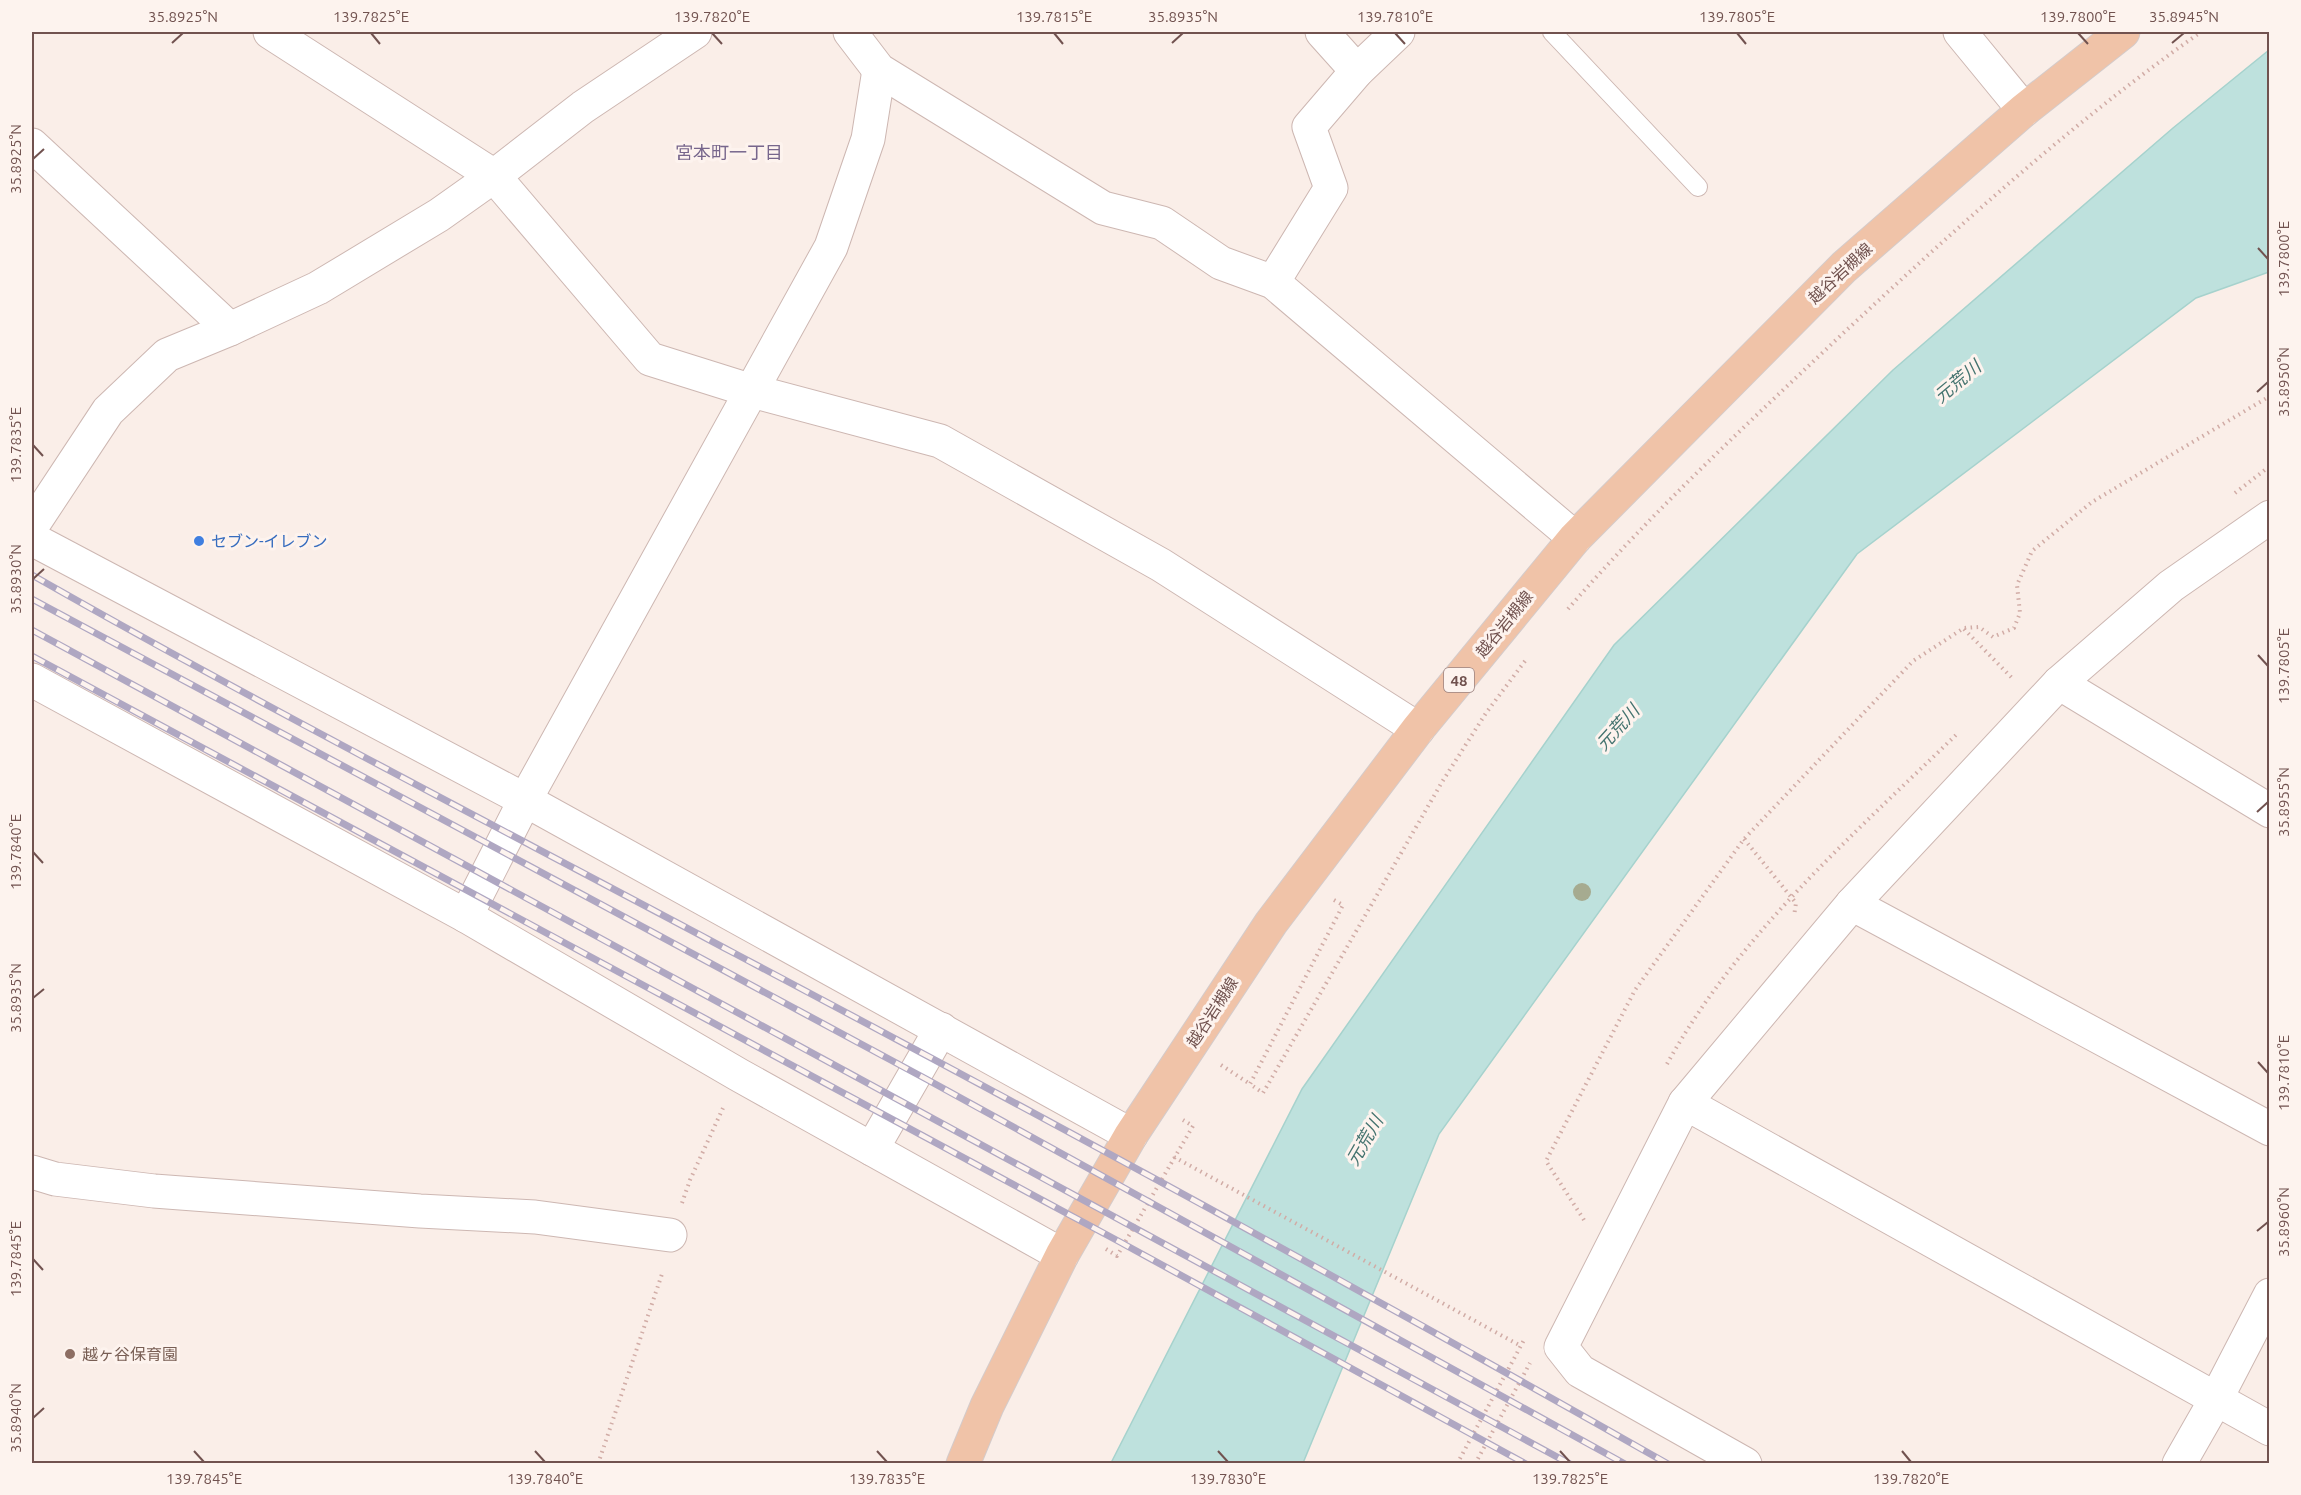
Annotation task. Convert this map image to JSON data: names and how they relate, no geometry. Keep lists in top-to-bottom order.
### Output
{
  "streets": {
    "main road": ["越谷岩槻線", "48"]
  },
  "districts": ["宮本町一丁目"],
  "water": ["元荒川"],
  "places": ["セブン-イレブン", "越ヶ谷保育園"],
  "coordinates": [
    "35.8925°N",
    "139.7825°E",
    "139.7820°E",
    "139.7815°E",
    "35.8935°N",
    "139.7810°E",
    "139.7805°E",
    "139.7800°E",
    "35.8945°N",
    "35.8950°N",
    "139.7835°E",
    "35.8930°N",
    "35.8955°N",
    "139.7840°E",
    "35.8960°N",
    "139.7845°E",
    "35.8940°N",
    "139.7830°E"
  ]
}
